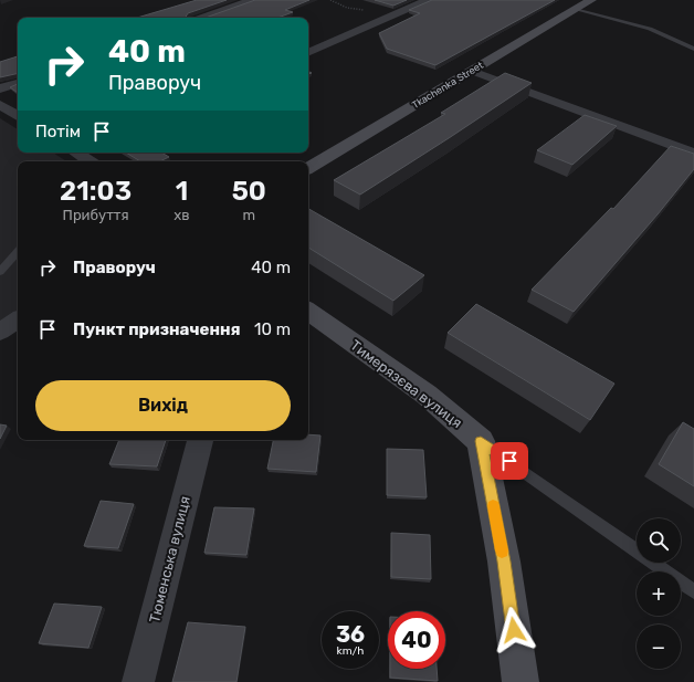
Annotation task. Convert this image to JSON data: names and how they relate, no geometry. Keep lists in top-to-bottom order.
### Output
{
  "streets": {
    "street": ["Tkachenka Street", "Тимерязєва вулиця", "Тюменська вулиця"]
  },
  "page": {
    "turn": ["40 m", "Праворуч"],
    "then": "Потім",
    "eta": [
      "21:03",
      "Прибуття",
      "1",
      "хв",
      "50",
      "m"
    ],
    "list": [
      {
        "name": "Праворуч",
        "value": "40 m"
      },
      {
        "name": "Пункт призначення",
        "value": "10 m"
      }
    ],
    "buttons": "Вихід",
    "map_buttons": ["+", "−"],
    "speed": "36 km/h",
    "limit": "40"
  }
}
